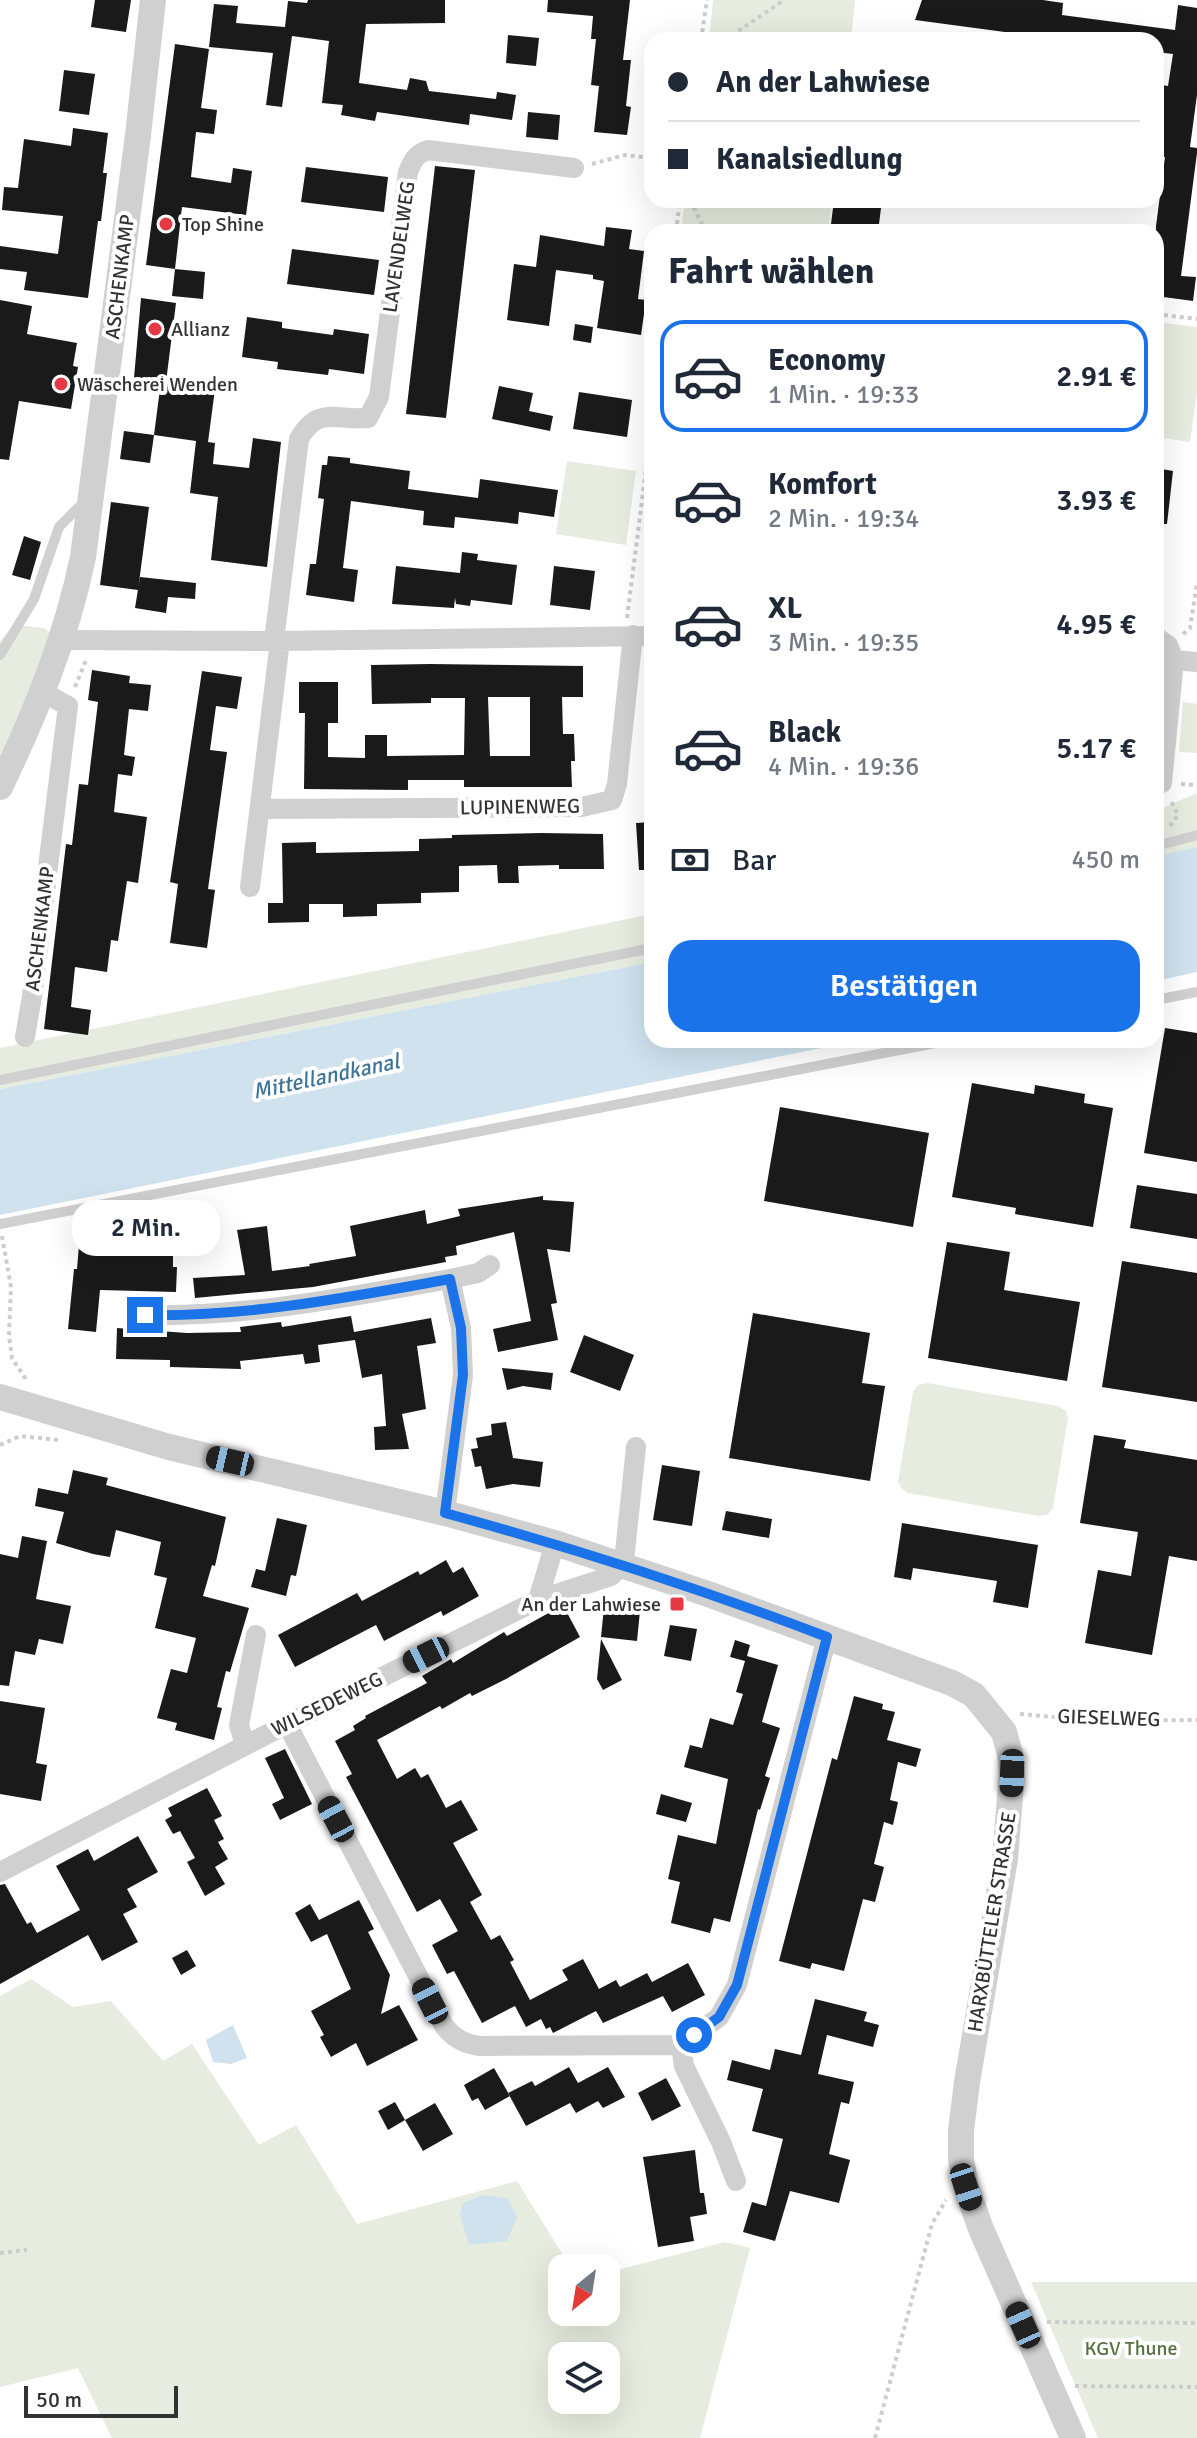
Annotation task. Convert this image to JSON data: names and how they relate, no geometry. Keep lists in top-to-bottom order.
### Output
{
  "streets": {
    "street": [
      "LAVENDELWEG",
      "ASCHENKAMP",
      "LUPINENWEG",
      "WILSEDEWEG",
      "HARXBÜTTELER STRASSE"
    ],
    "path": ["GIESELWEG"]
  },
  "crossings": [
    ["WILSEDEWEG", "HARXBÜTTELER STRASSE"]
  ],
  "water": ["Mittellandkanal"],
  "parks": ["KGV Thune"],
  "places": {
    "other": ["Top Shine", "Allianz", "Wäscherei Wenden"],
    "transit": ["An der Lahwiese"]
  },
  "scale_bar": "50 m",
  "north": "bottom left",
  "page": {
    "banner": ["An der Lahwiese", "Kanalsiedlung"],
    "heading": "Fahrt wählen",
    "list": [
      {
        "name": "Economy",
        "note": "1 Min. · 19:33",
        "value": "2.91 €"
      },
      {
        "name": "Komfort",
        "note": "2 Min. · 19:34",
        "value": "3.93 €"
      },
      {
        "name": "XL",
        "note": "3 Min. · 19:35",
        "value": "4.95 €"
      },
      {
        "name": "Black",
        "note": "4 Min. · 19:36",
        "value": "5.17 €"
      }
    ],
    "pay": ["Bar", "450 m"],
    "buttons": "Bestätigen",
    "bubble": "2 Min.",
    "scale": "50 m"
  }
}
